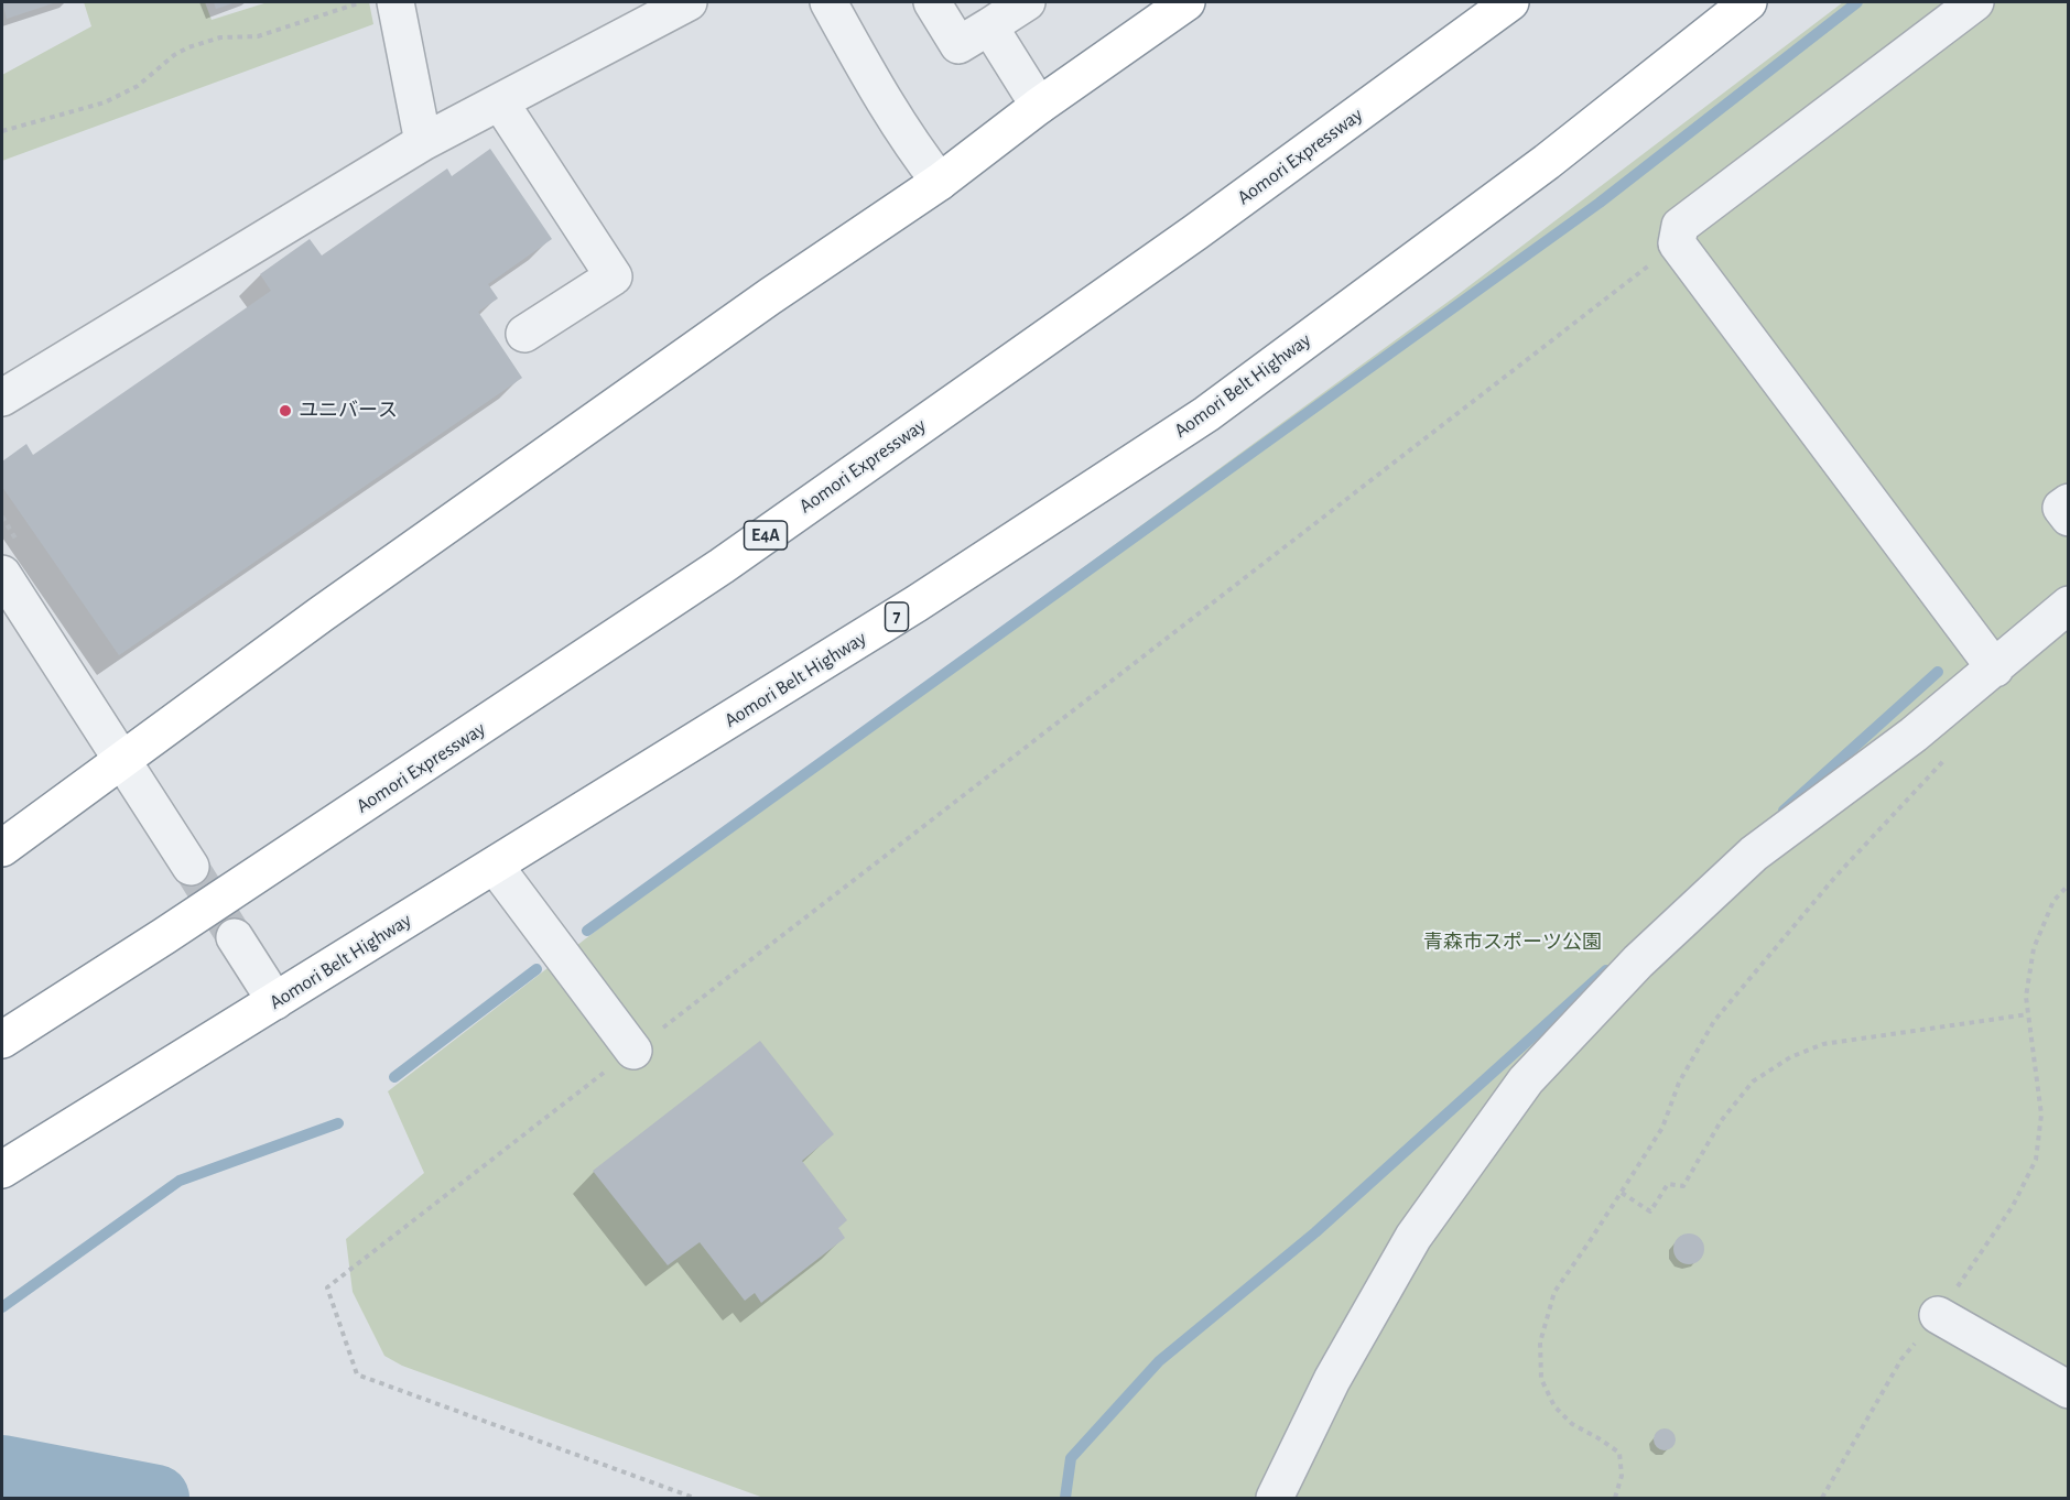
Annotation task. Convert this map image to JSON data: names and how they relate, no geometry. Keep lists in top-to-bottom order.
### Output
{
  "streets": {
    "highway": [
      "Aomori Expressway",
      "Aomori Belt Highway",
      "E4A",
      "7"
    ]
  },
  "parks": ["青森市スポーツ公園"],
  "places": ["ユニバース"]
}
